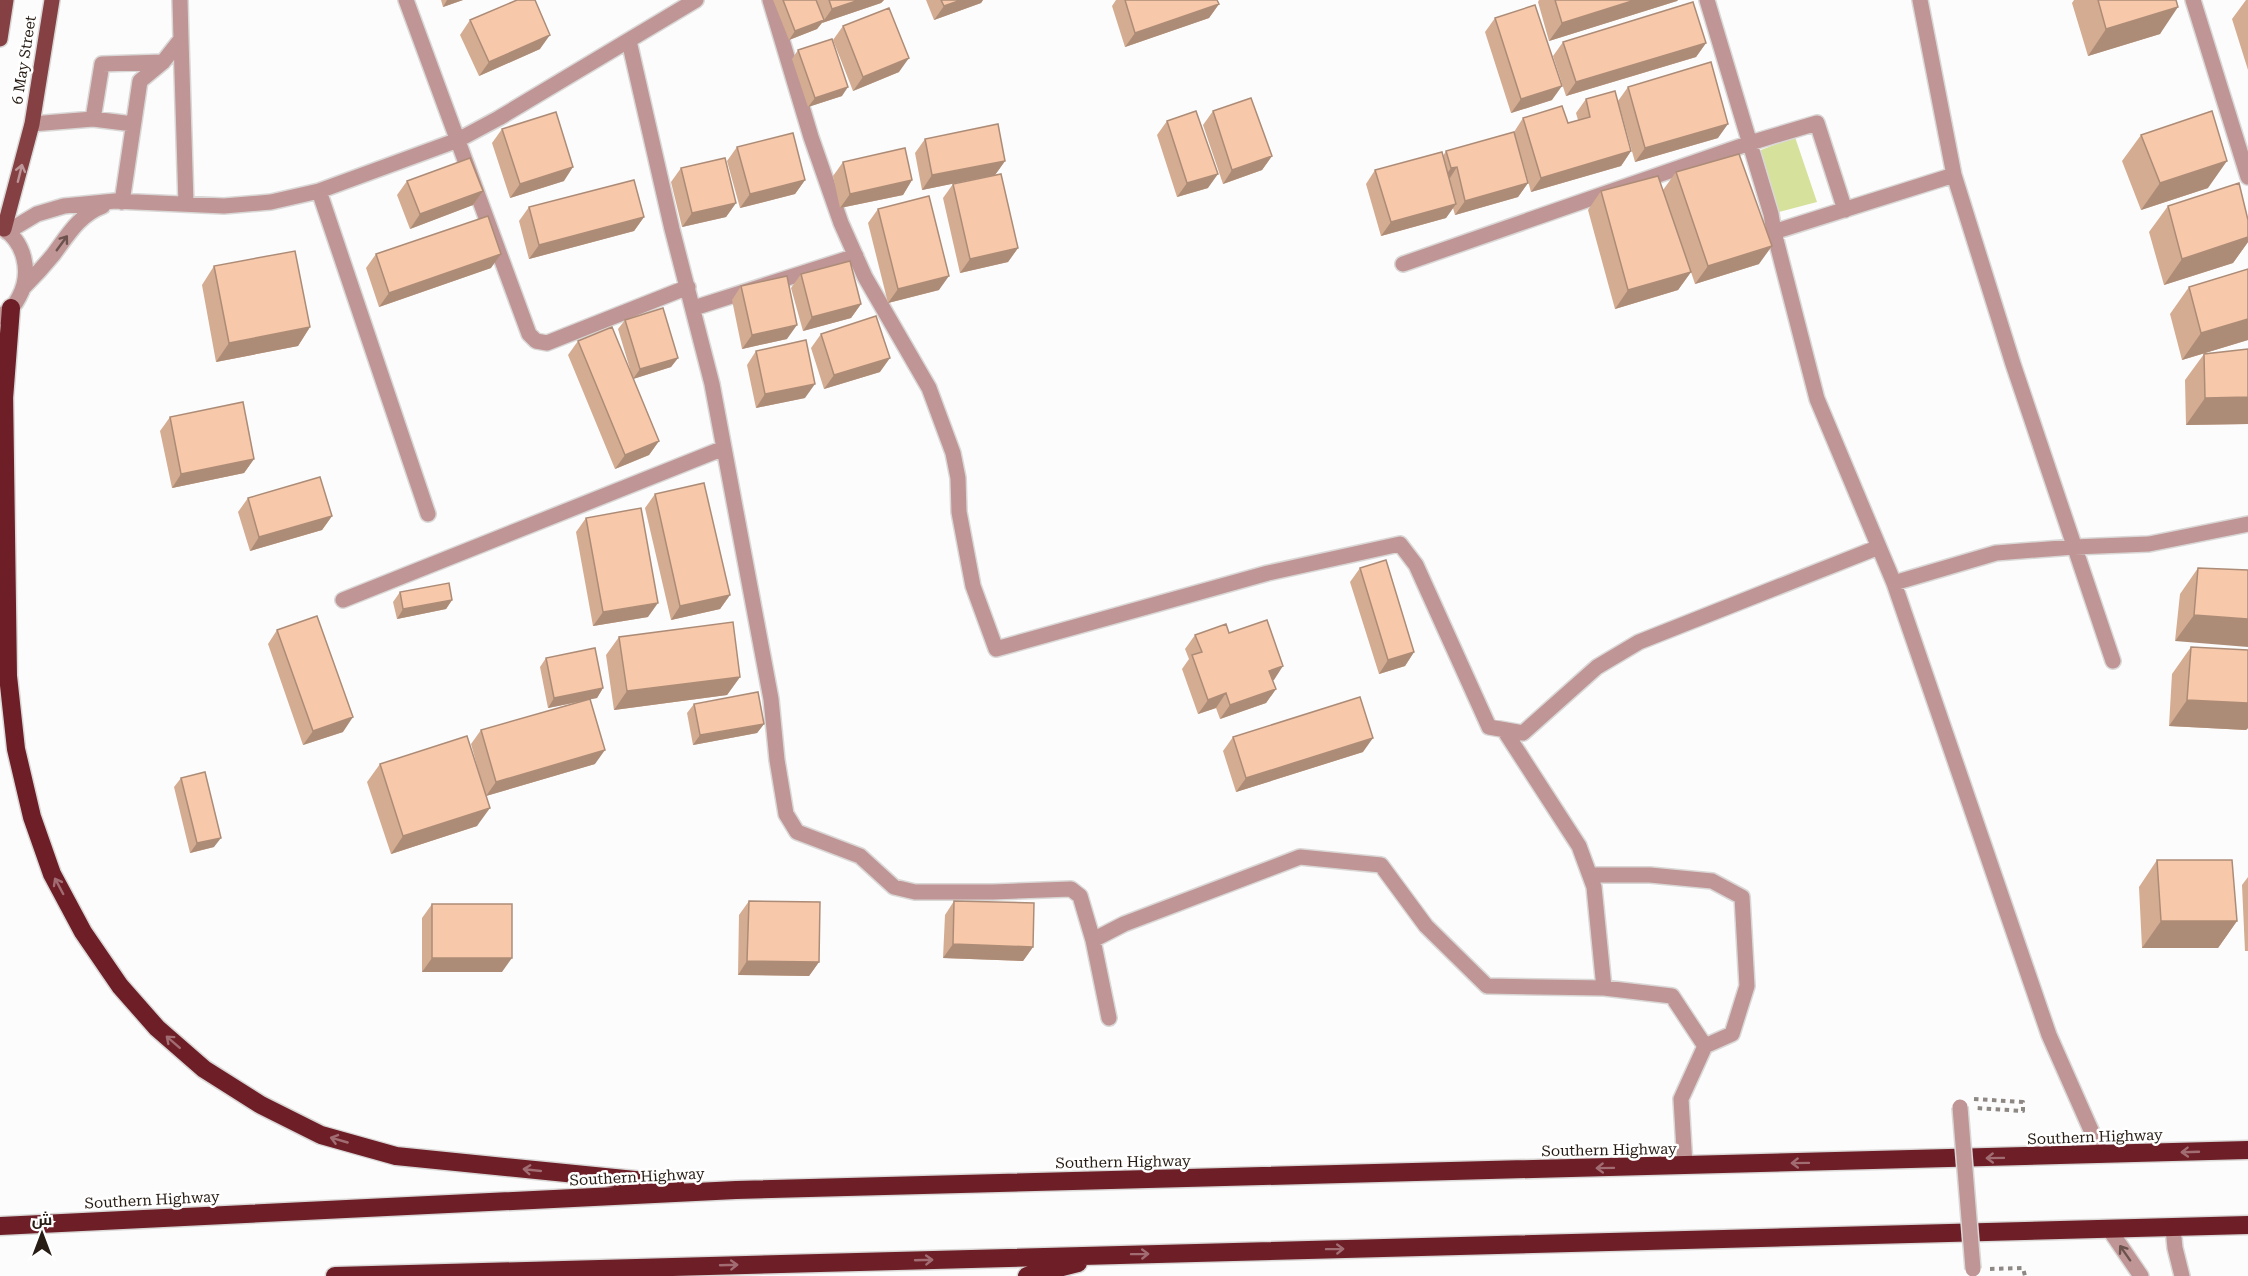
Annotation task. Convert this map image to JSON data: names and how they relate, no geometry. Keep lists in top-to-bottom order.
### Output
{
  "streets": {
    "highway": ["Southern Highway"],
    "main road": ["6 May Street"]
  },
  "one_way": ["6 May Street"],
  "north": "top"
}
